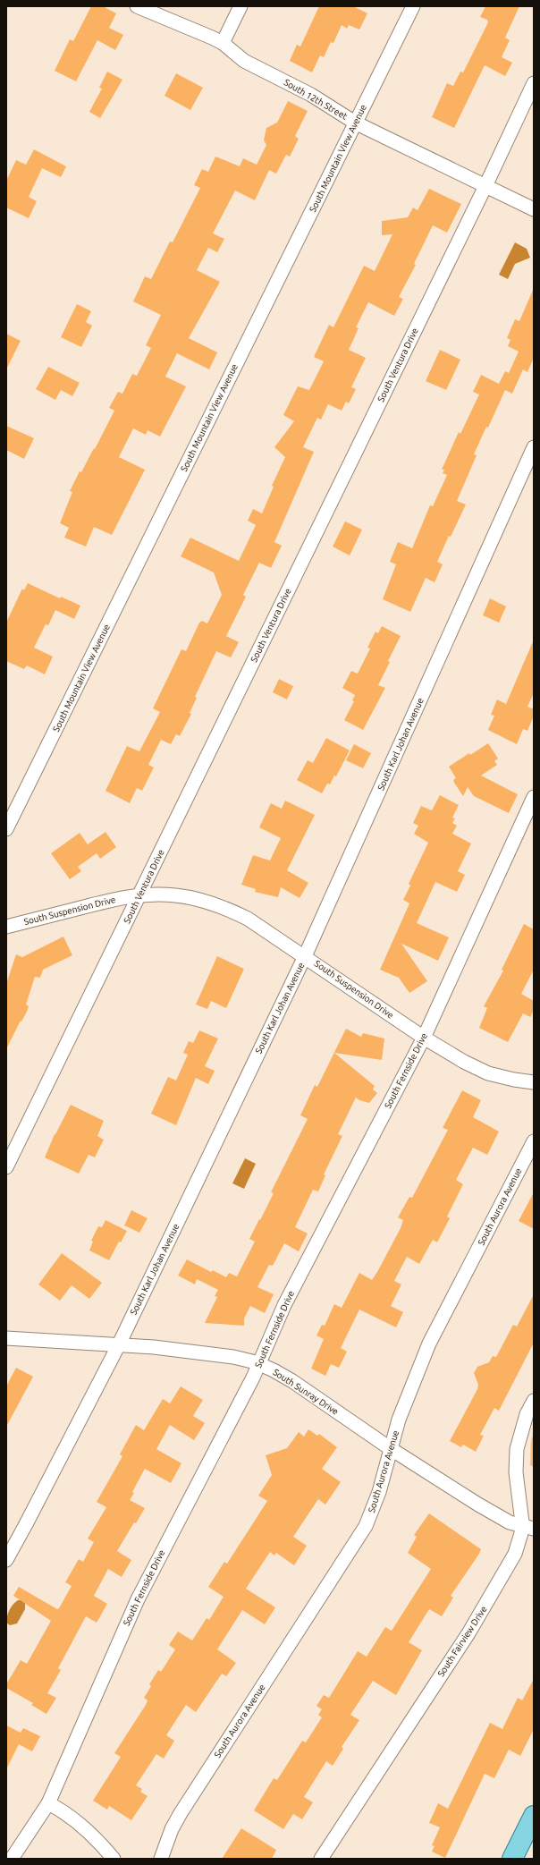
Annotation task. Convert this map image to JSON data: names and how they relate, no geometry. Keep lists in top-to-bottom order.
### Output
{
  "streets": {
    "street": [
      "South 12th Street",
      "South Mountain View Avenue",
      "South Ventura Drive",
      "South Karl Johan Avenue",
      "South Suspension Drive",
      "South Fernside Drive",
      "South Aurora Avenue",
      "South Sunray Drive",
      "South Fairview Drive"
    ]
  },
  "crossings": [
    ["South 12th Street", "South Mountain View Avenue"],
    ["South 12th Street", "South Ventura Drive"],
    ["South Ventura Drive", "South Suspension Drive"],
    ["South Karl Johan Avenue", "South Suspension Drive"],
    ["South Karl Johan Avenue", "South Sunray Drive"],
    ["South Suspension Drive", "South Fernside Drive"],
    ["South Fernside Drive", "South Sunray Drive"],
    ["South Aurora Avenue", "South Sunray Drive"],
    ["South Sunray Drive", "South Fairview Drive"]
  ]
}
